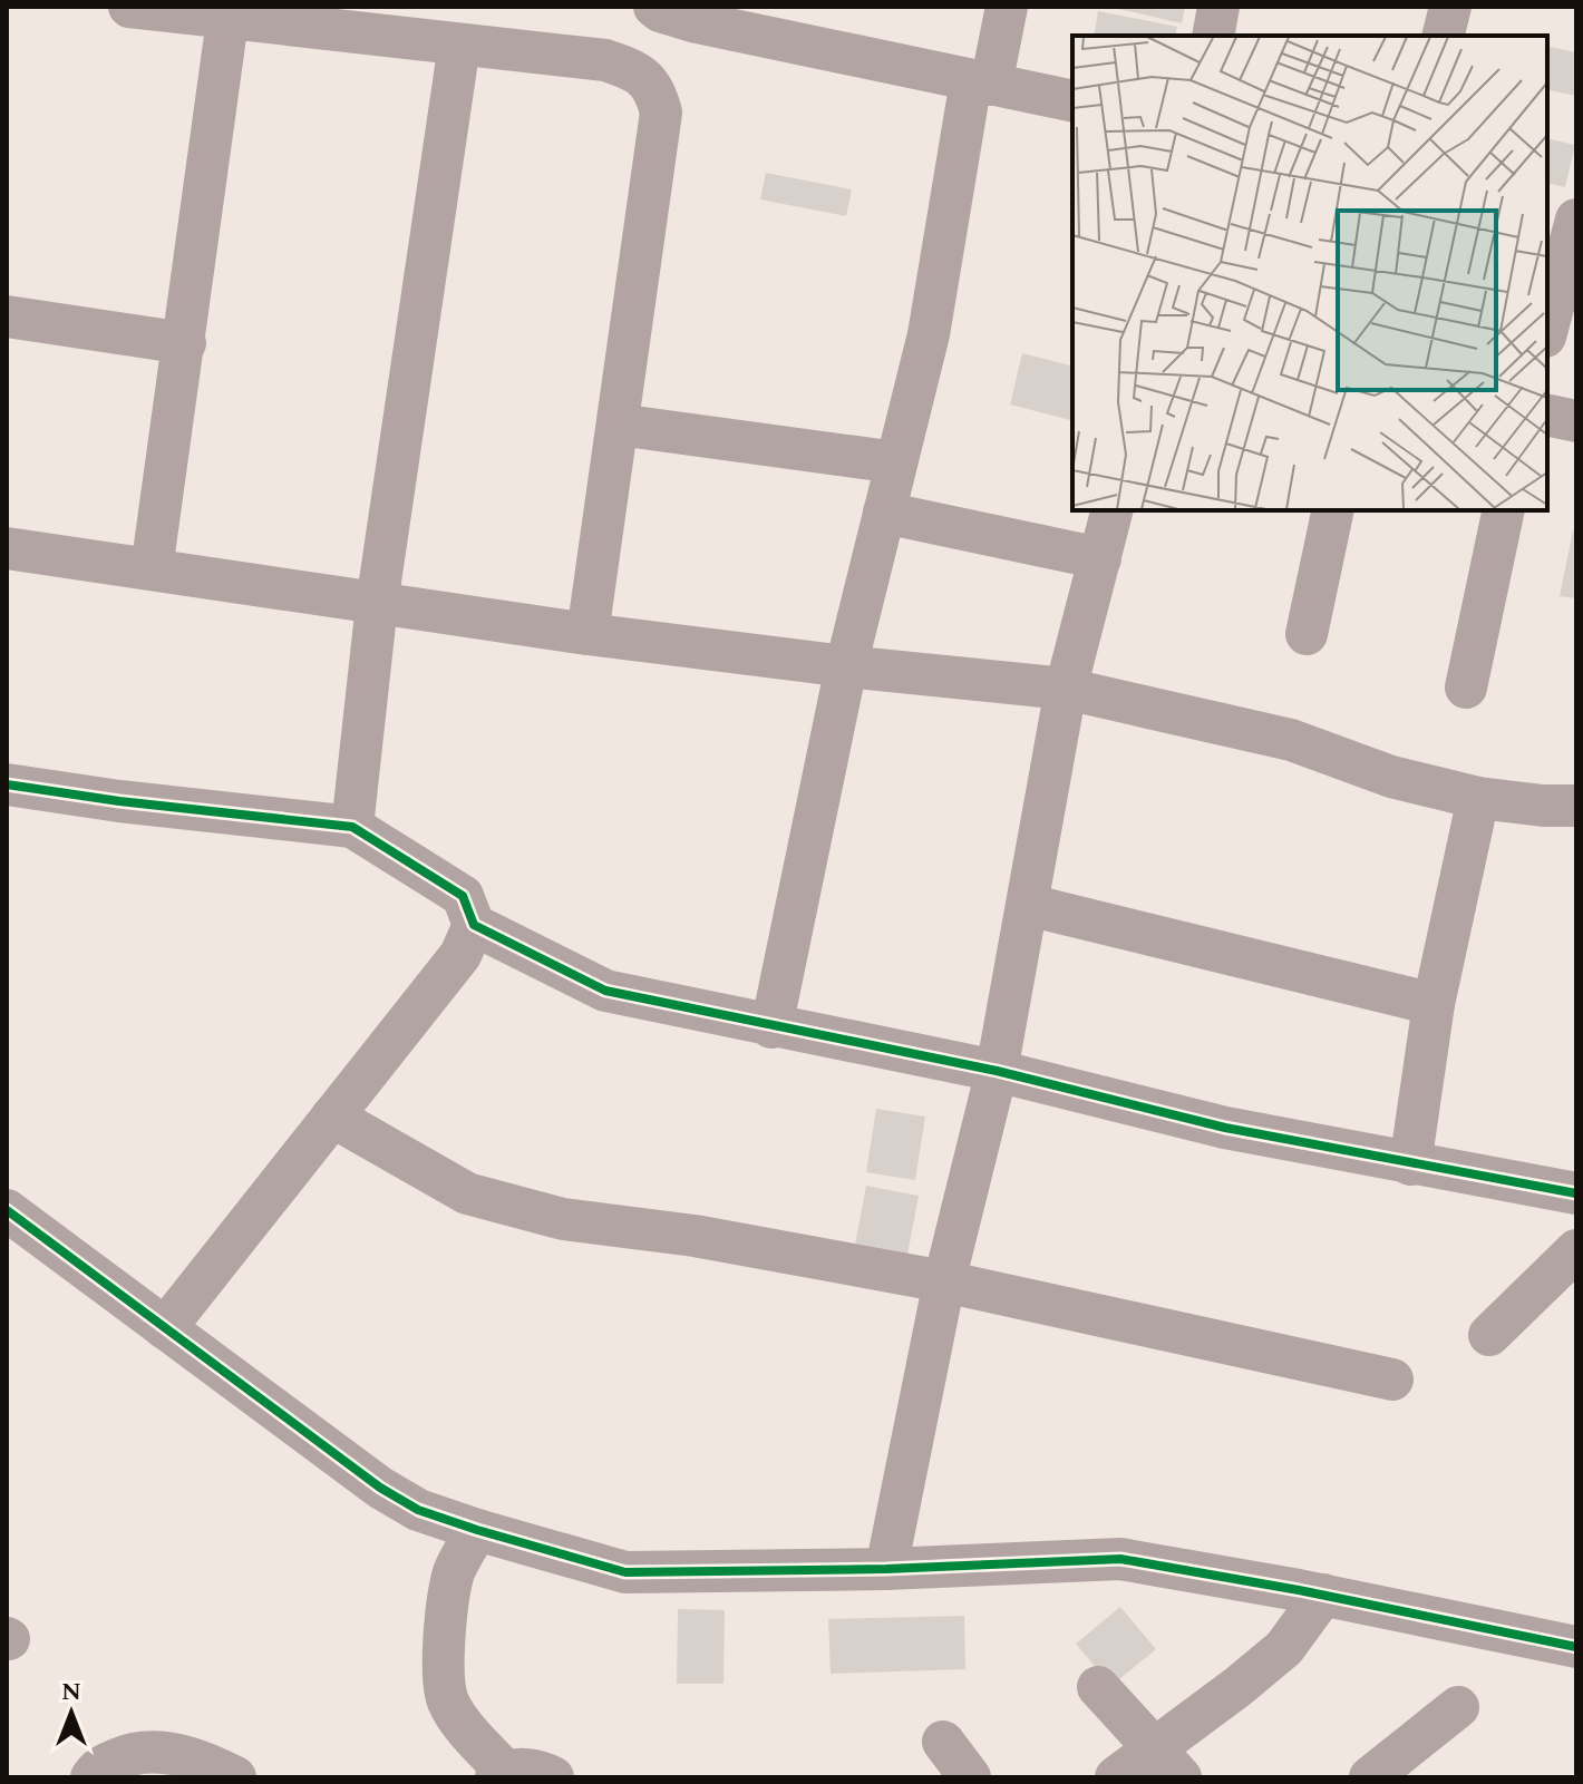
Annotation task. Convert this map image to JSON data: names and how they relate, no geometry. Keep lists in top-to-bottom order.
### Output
{
  "north": "top"
}
